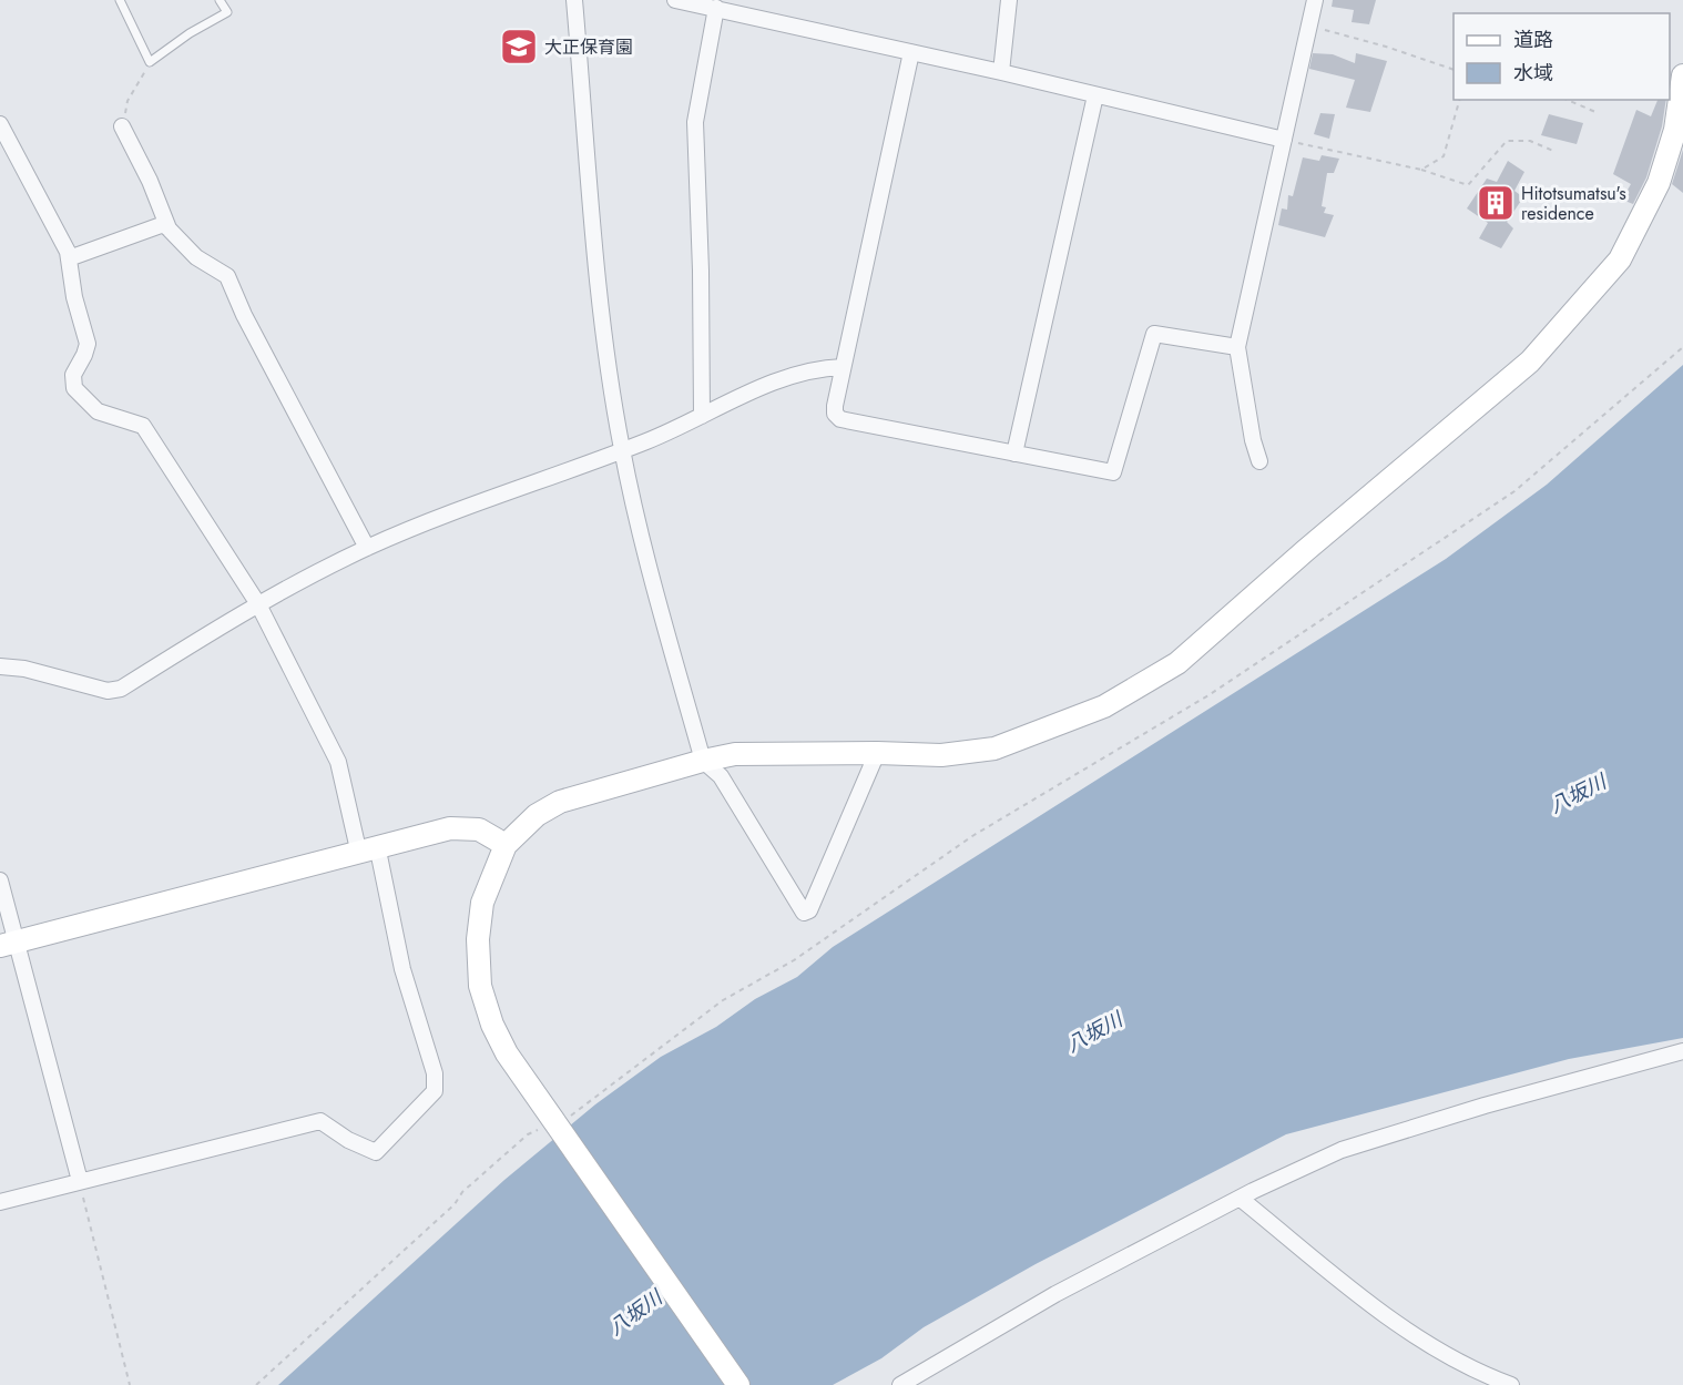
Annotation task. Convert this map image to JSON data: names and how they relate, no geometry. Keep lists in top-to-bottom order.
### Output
{
  "water": ["八坂川"],
  "places": {
    "school or university": ["大正保育園"],
    "building": ["Hitotsumatsu's residence"]
  },
  "legend": ["道路", "水域"]
}
